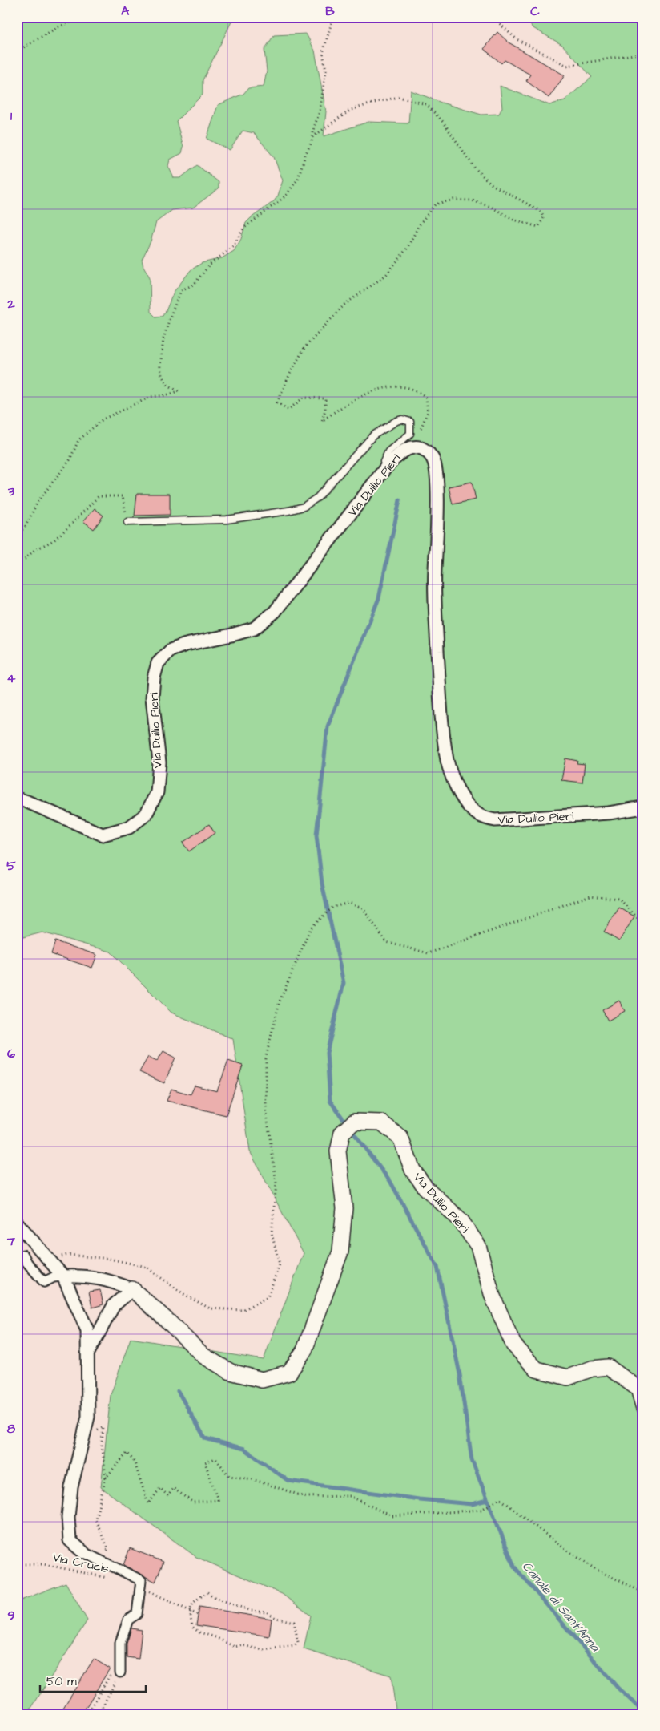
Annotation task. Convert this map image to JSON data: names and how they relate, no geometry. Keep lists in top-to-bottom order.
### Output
{
  "streets": {
    "street": ["Via Duilio Pieri"],
    "path": ["Via Crucis"]
  },
  "water": ["Canale di Sant'Anna"],
  "scale_bar": "50 m",
  "grid": {
    "columns": ["A", "B", "C"],
    "rows": [
      "1",
      "2",
      "3",
      "4",
      "5",
      "6",
      "7",
      "8",
      "9"
    ]
  }
}
